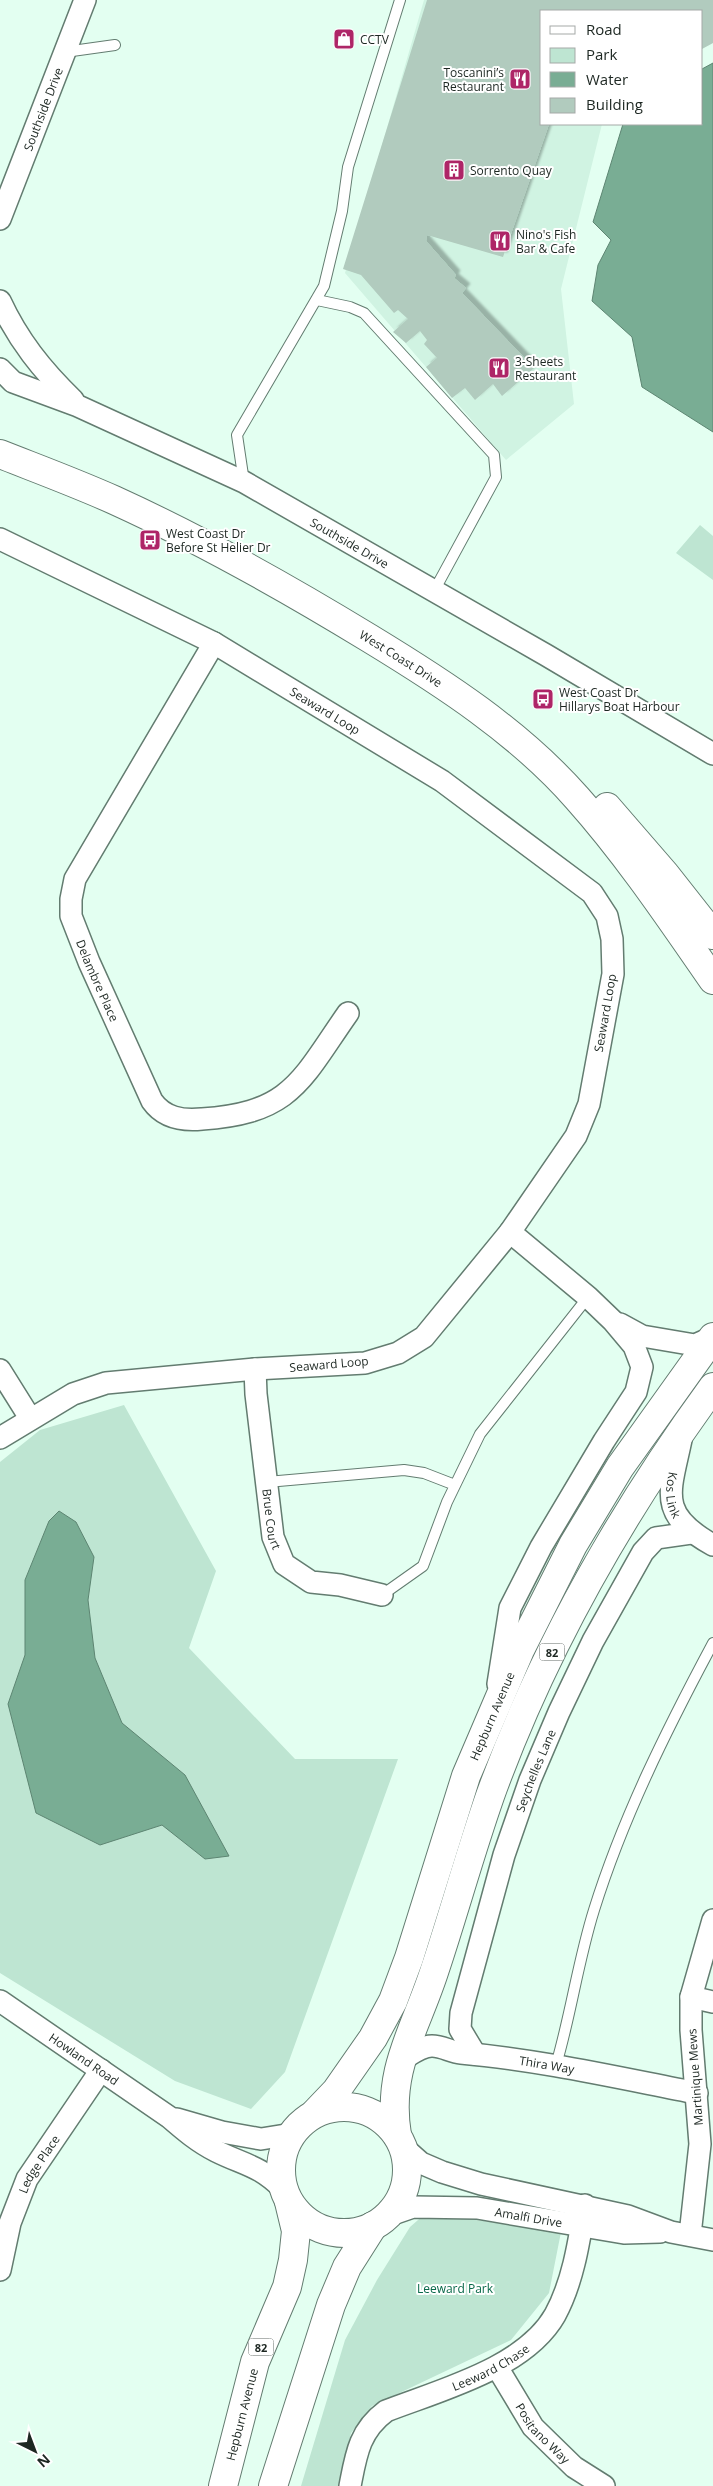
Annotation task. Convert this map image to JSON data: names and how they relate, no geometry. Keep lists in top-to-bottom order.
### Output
{
  "streets": {
    "main road": ["West Coast Drive", "82", "Hepburn Avenue"],
    "street": [
      "Southside Drive",
      "Seaward Loop",
      "Delambre Place",
      "Kos Link",
      "Brue Court",
      "Seychelles Lane",
      "Howland Road",
      "Thira Way",
      "Martinique Mews",
      "Ledge Place",
      "Amalfi Drive",
      "Leeward Chase",
      "Positano Way"
    ]
  },
  "crossings": [
    ["Seaward Loop", "Delambre Place"],
    ["Seaward Loop", "Brue Court"],
    ["Kos Link", "82"],
    ["Kos Link", "Seychelles Lane"],
    ["82", "Hepburn Avenue"],
    ["82", "Howland Road"],
    ["82", "Thira Way"],
    ["82", "Amalfi Drive"],
    ["Hepburn Avenue", "Howland Road"],
    ["Hepburn Avenue", "Amalfi Drive"],
    ["Seychelles Lane", "Thira Way"],
    ["Howland Road", "Ledge Place"],
    ["Howland Road", "Amalfi Drive"],
    ["Thira Way", "Martinique Mews"],
    ["Martinique Mews", "Amalfi Drive"],
    ["Amalfi Drive", "Leeward Chase"],
    ["Leeward Chase", "Positano Way"]
  ],
  "parks": ["Leeward Park"],
  "places": {
    "shop": ["CCTV"],
    "restaurant": ["Toscanini’s Restaurant", "Nino's Fish Bar & Cafe", "3-Sheets Restaurant"],
    "building": ["Sorrento Quay"],
    "bus stop": ["West Coast Dr Before St Helier Dr", "West Coast Dr Hillarys Boat Harbour"]
  },
  "legend": [
    "Road",
    "Park",
    "Water",
    "Building"
  ],
  "north": "bottom right"
}
